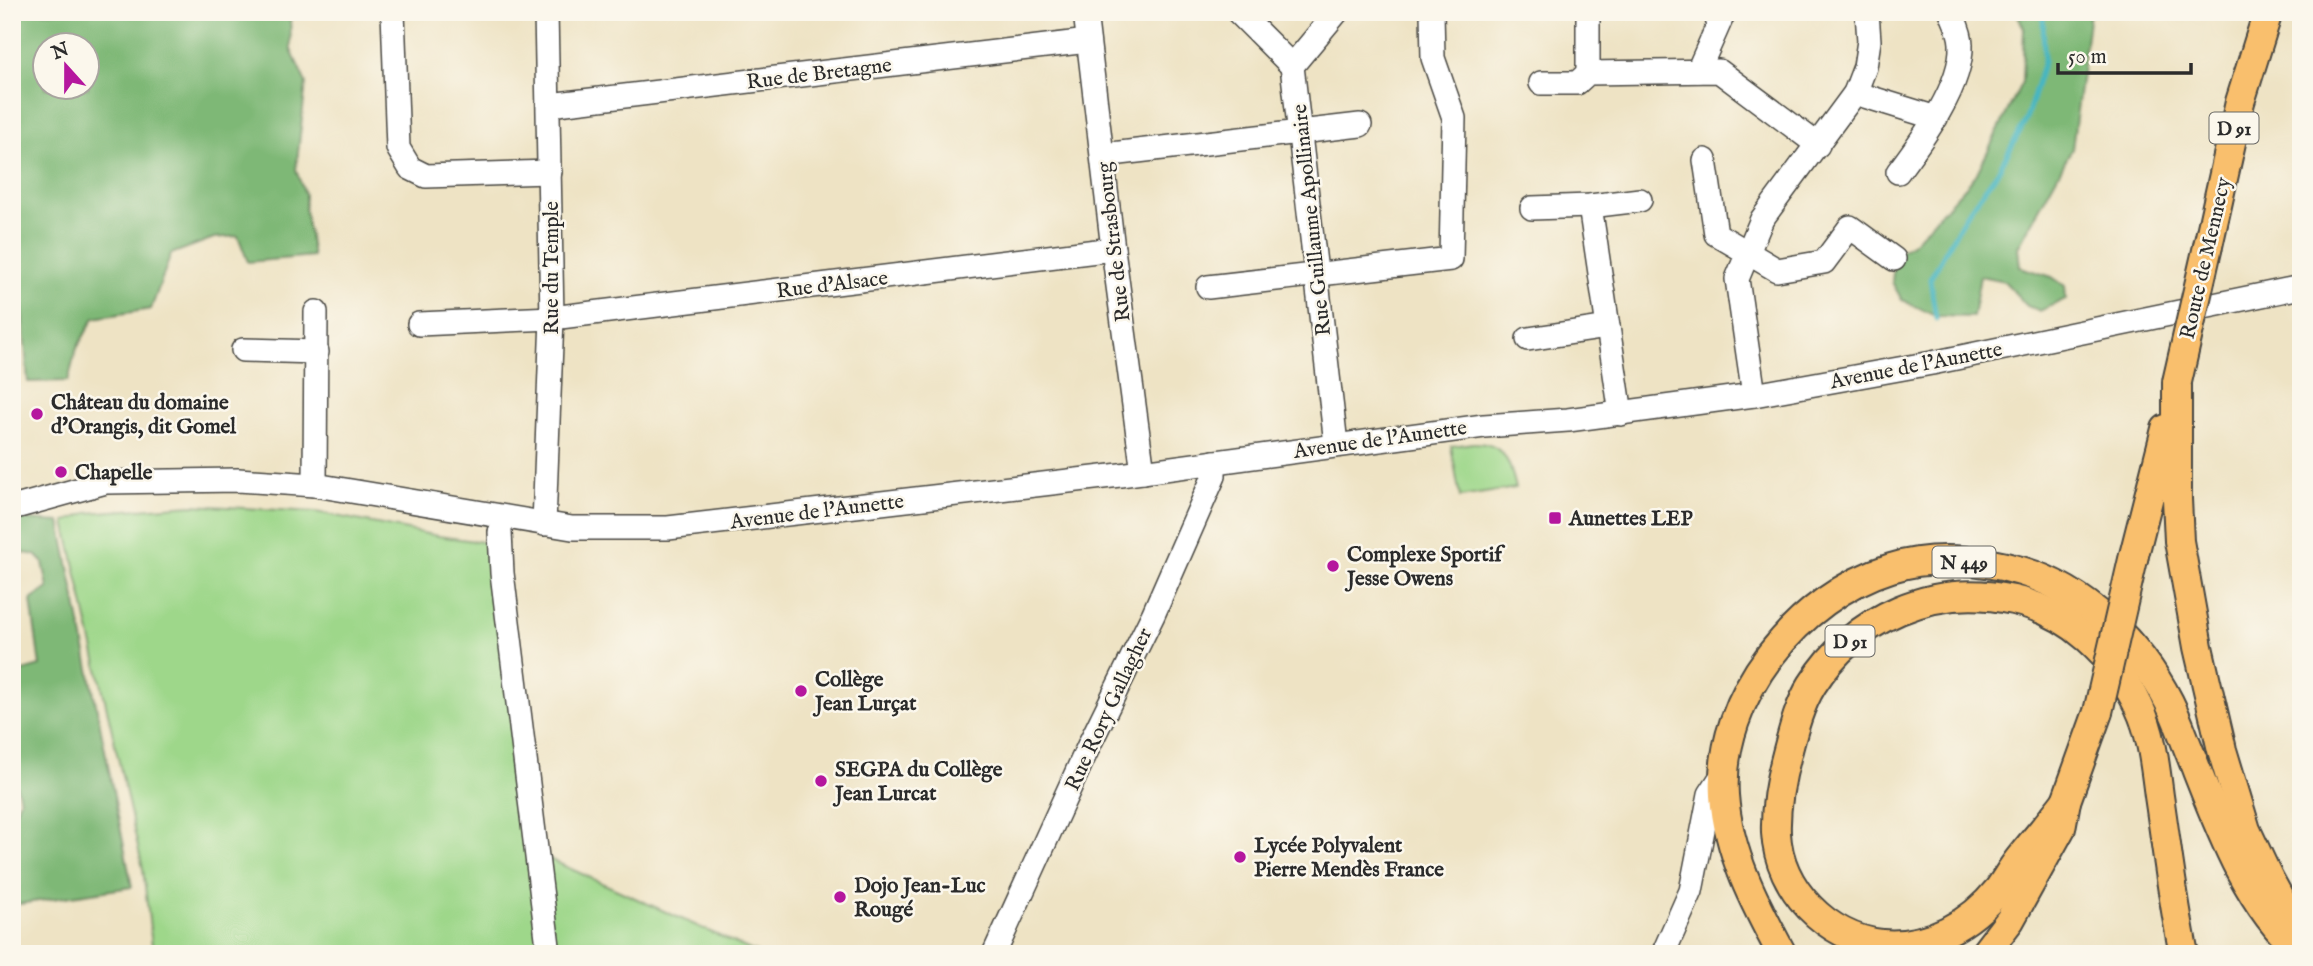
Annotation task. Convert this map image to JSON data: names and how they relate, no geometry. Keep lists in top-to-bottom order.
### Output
{
  "streets": {
    "main road": ["D 91", "Route de Mennecy", "N 449"],
    "street": [
      "Rue de Bretagne",
      "Rue Guillaume Apollinaire",
      "Rue de Strasbourg",
      "Rue du Temple",
      "Rue d'Alsace",
      "Avenue de l’Aunette",
      "Avenue de l'Aunette",
      "Rue Rory Gallagher"
    ]
  },
  "crossings": [
    ["Rue de Bretagne", "Rue de Strasbourg"],
    ["Rue de Bretagne", "Rue du Temple"],
    ["D 91", "Route de Mennecy"],
    ["Rue Guillaume Apollinaire", "Avenue de l'Aunette"],
    ["Rue de Strasbourg", "Rue d'Alsace"],
    ["Rue de Strasbourg", "Avenue de l'Aunette"],
    ["Rue du Temple", "Rue d'Alsace"],
    ["Rue du Temple", "Avenue de l'Aunette"],
    ["Avenue de l’Aunette", "Avenue de l'Aunette"],
    ["Avenue de l'Aunette", "Rue Rory Gallagher"]
  ],
  "places": {
    "other": [
      "Château du domaine d'Orangis, dit Gomel",
      "Chapelle",
      "Complexe Sportif Jesse Owens",
      "Collège Jean Lurçat",
      "SEGPA du Collège Jean Lurcat",
      "Lycée Polyvalent Pierre Mendès France",
      "Dojo Jean-Luc Rougé"
    ],
    "transit": ["Aunettes LEP"]
  },
  "scale_bar": "50 m",
  "north": "top"
}
